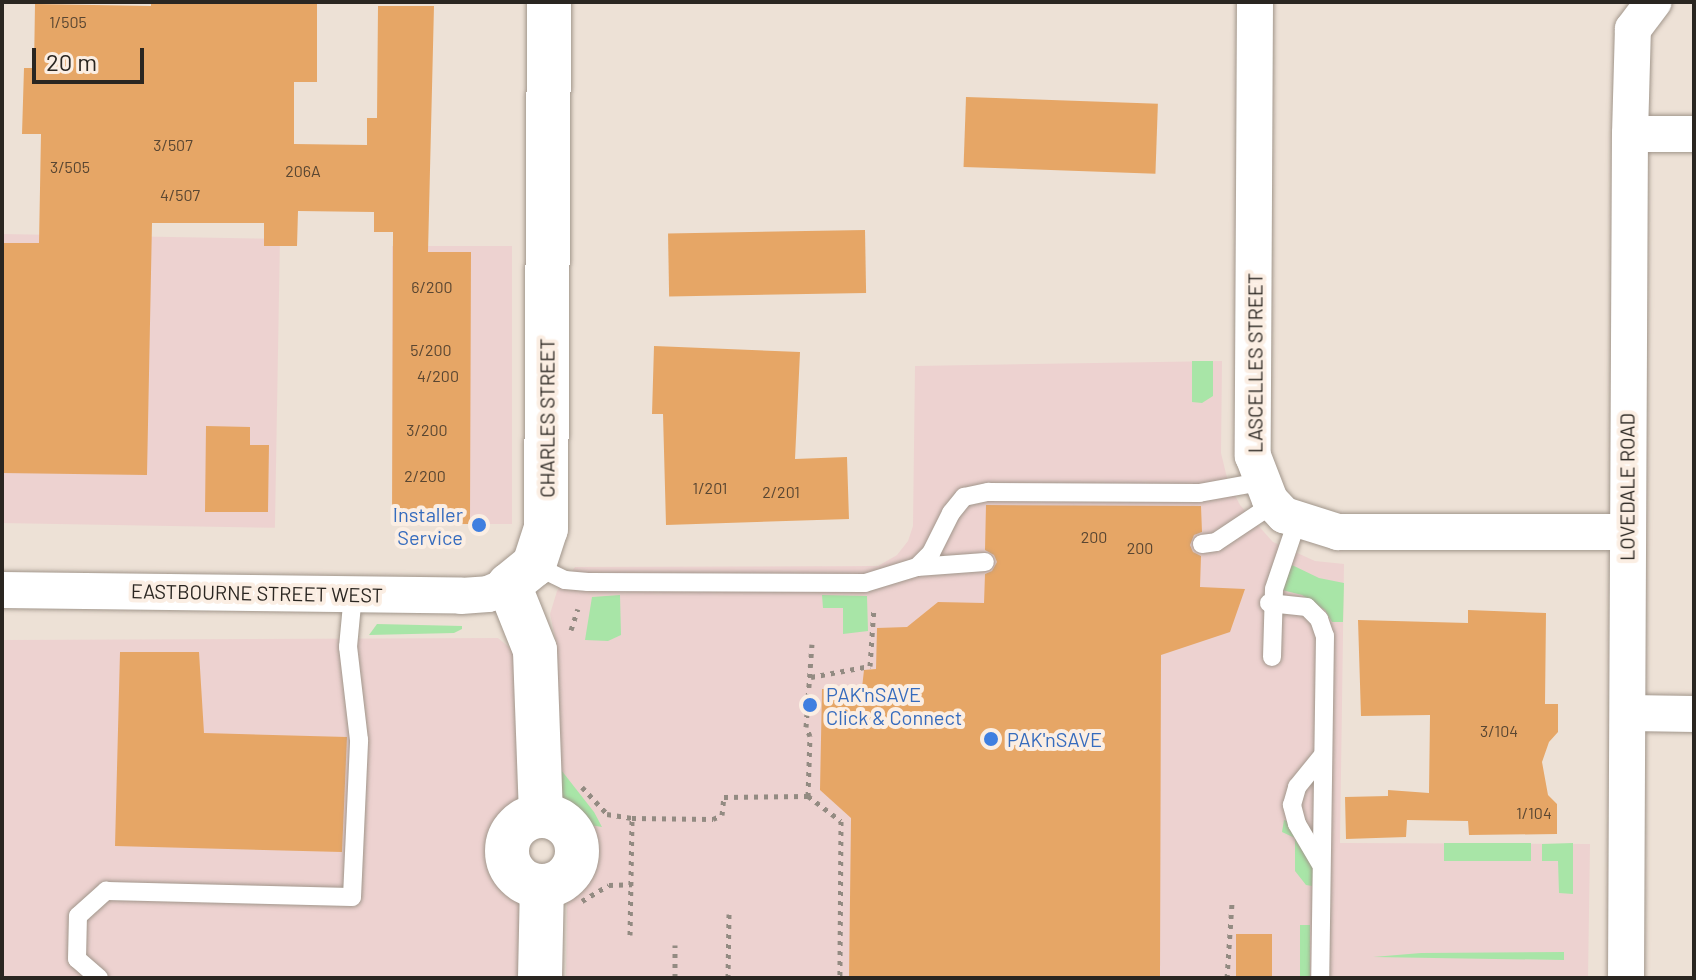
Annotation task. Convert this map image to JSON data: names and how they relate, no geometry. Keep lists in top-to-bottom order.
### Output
{
  "streets": {
    "street": [
      "LASCELLES STREET",
      "CHARLES STREET",
      "LOVEDALE ROAD",
      "EASTBOURNE STREET WEST"
    ]
  },
  "crossings": [
    ["CHARLES STREET", "EASTBOURNE STREET WEST"]
  ],
  "places": ["Installer Service", "PAK'nSAVE Click & Connect", "PAK'nSAVE"],
  "house_numbers": [
    "1/505",
    "3/507",
    "3/505",
    "206A",
    "4/507",
    "6/200",
    "5/200",
    "4/200",
    "3/200",
    "2/200",
    "1/201",
    "2/201",
    "200",
    "200",
    "3/104",
    "1/104"
  ],
  "scale_bar": "20 m"
}
